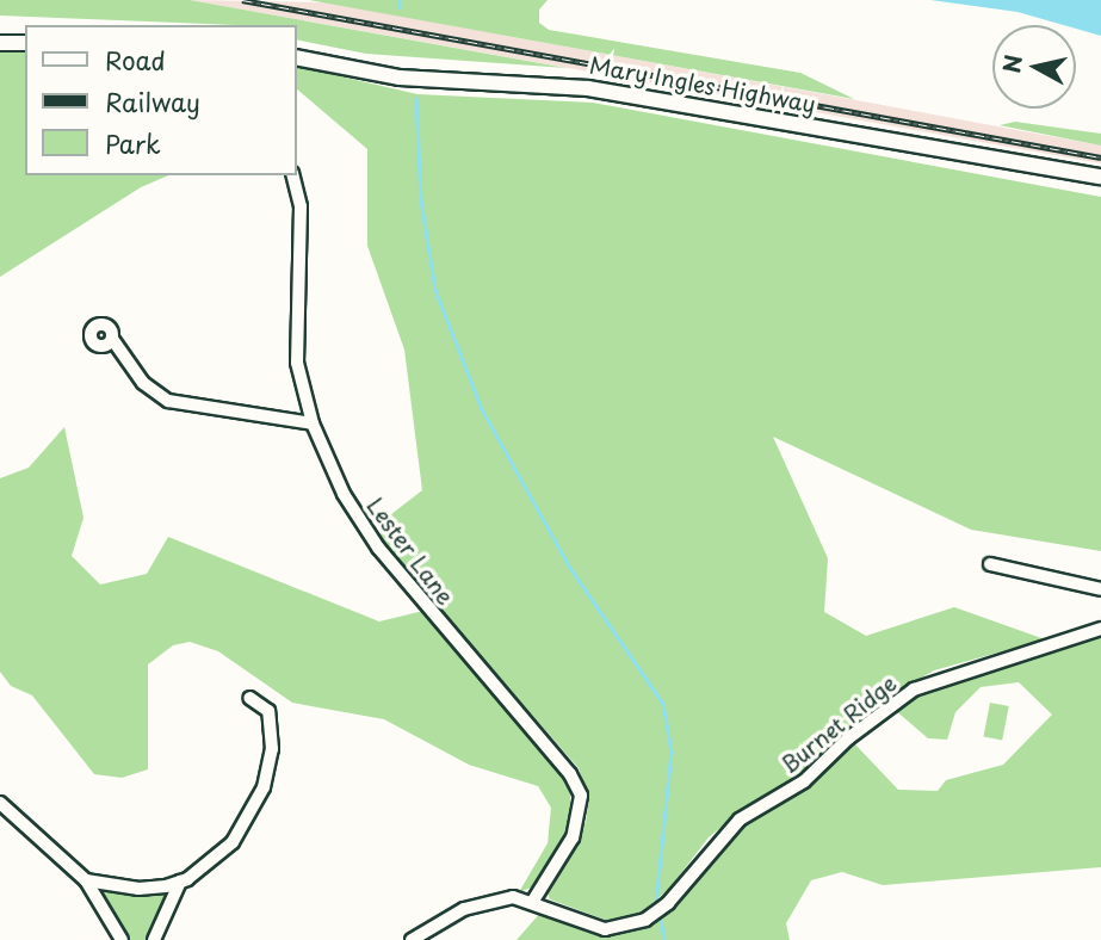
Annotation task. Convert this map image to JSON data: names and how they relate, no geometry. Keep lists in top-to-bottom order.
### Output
{
  "streets": {
    "street": ["Mary Ingles Highway", "Lester Lane", "Burnet Ridge"]
  },
  "crossings": [
    ["Lester Lane", "Burnet Ridge"]
  ],
  "legend": ["Road", "Railway", "Park"],
  "north": "left"
}
